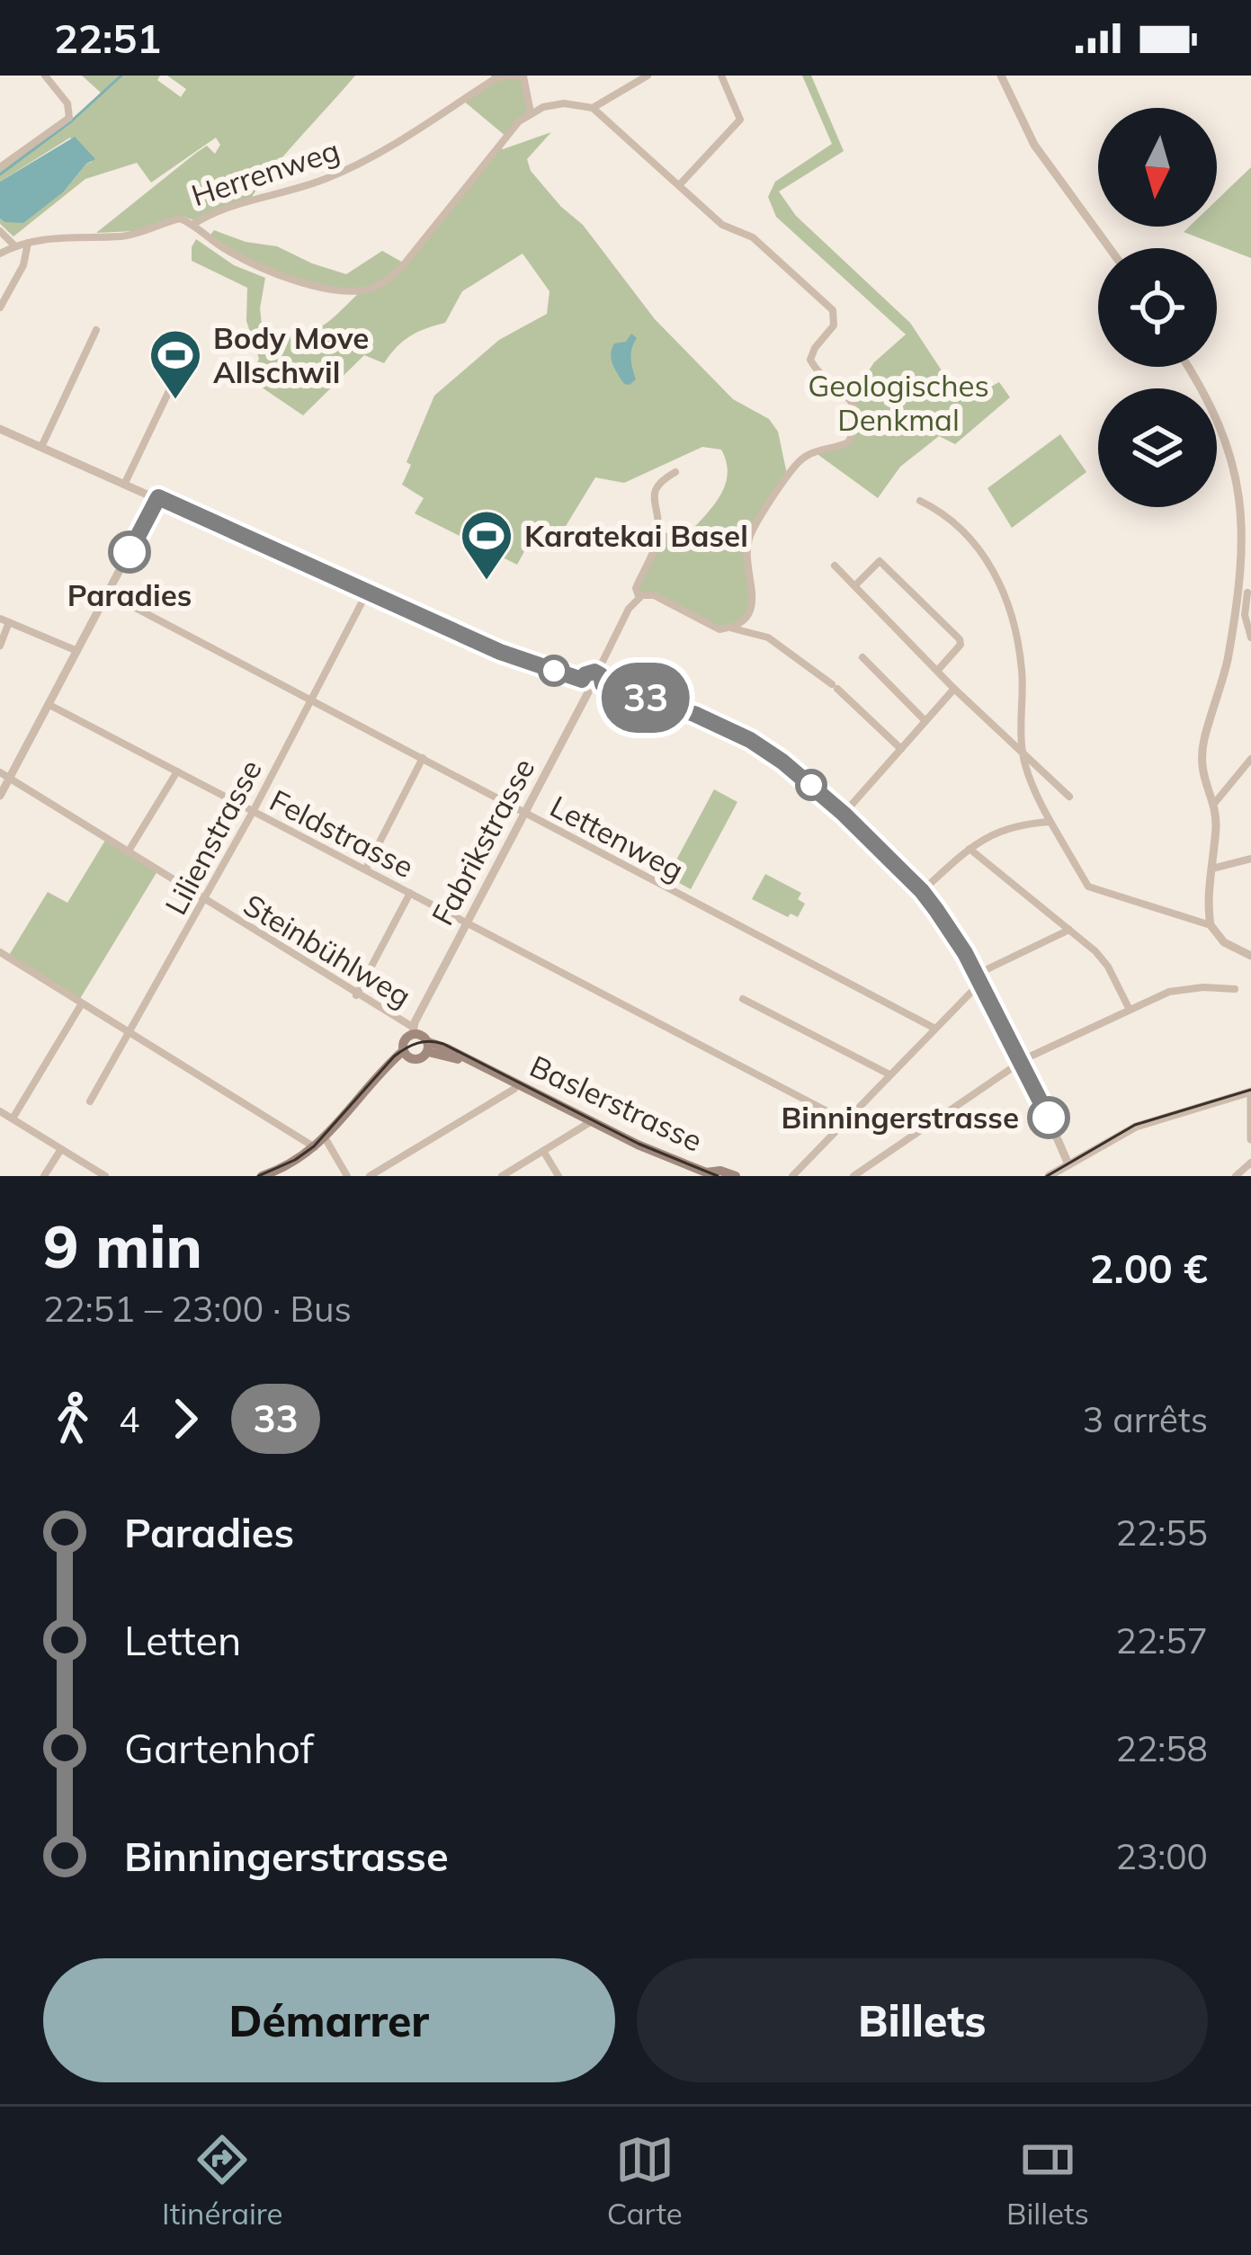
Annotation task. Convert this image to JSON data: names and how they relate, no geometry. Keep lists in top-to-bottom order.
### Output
{
  "streets": {
    "main road": ["Baslerstrasse"],
    "street": [
      "Herrenweg",
      "Feldstrasse",
      "Lilienstrasse",
      "Lettenweg",
      "Fabrikstrasse",
      "Steinbühlweg"
    ]
  },
  "crossings": [
    ["Feldstrasse", "Lilienstrasse"],
    ["Feldstrasse", "Fabrikstrasse"],
    ["Lilienstrasse", "Lettenweg"],
    ["Lilienstrasse", "Steinbühlweg"],
    ["Lettenweg", "Fabrikstrasse"],
    ["Fabrikstrasse", "Steinbühlweg"],
    ["Fabrikstrasse", "Baslerstrasse"],
    ["Steinbühlweg", "Baslerstrasse"]
  ],
  "parks": ["Geologisches Denkmal"],
  "places": {
    "sports": ["Body Move Allschwil", "Karatekai Basel"],
    "other": ["Paradies", "Binningerstrasse"]
  },
  "lines": ["bus line 33"],
  "north": "bottom",
  "page": {
    "status": "22:51",
    "on_map": "33",
    "heading": ["9 min", "22:51 – 23:00 · Bus", "2.00 €"],
    "legs": ["4", "33", "3 arrêts"],
    "list": [
      {
        "name": "Paradies",
        "value": "22:55"
      },
      {
        "name": "Letten",
        "value": "22:57"
      },
      {
        "name": "Gartenhof",
        "value": "22:58"
      },
      {
        "name": "Binningerstrasse",
        "value": "23:00"
      }
    ],
    "buttons": ["Démarrer", "Billets"],
    "tabs": ["Itinéraire", "Carte", "Billets"]
  }
}
